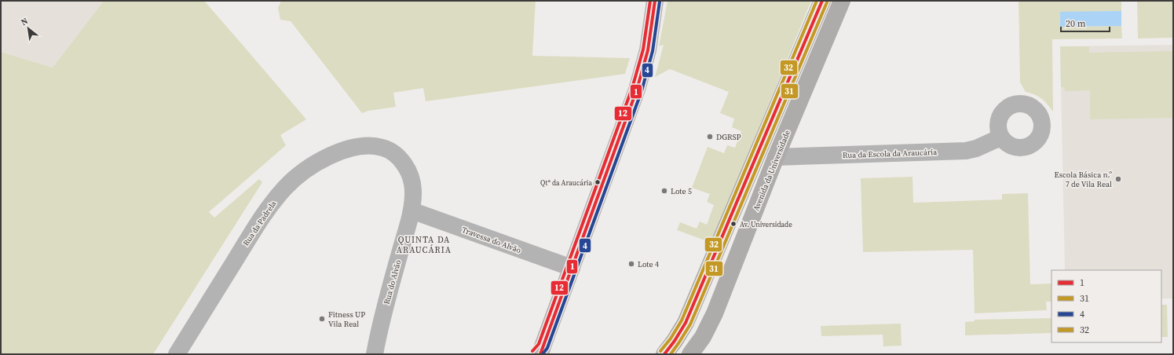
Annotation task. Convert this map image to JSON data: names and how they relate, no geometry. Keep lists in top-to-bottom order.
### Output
{
  "streets": {
    "main road": ["Avenida da Universidade"],
    "street": [
      "Rua da Escola da Araucária",
      "Rua da Padrela",
      "Travessa do Alvão",
      "Rua do Alvão"
    ]
  },
  "crossings": [
    ["Rua da Escola da Araucária", "Avenida da Universidade"],
    ["Rua da Padrela", "Travessa do Alvão"],
    ["Rua da Padrela", "Rua do Alvão"],
    ["Travessa do Alvão", "Rua do Alvão"]
  ],
  "districts": ["QUINTA DA ARAUCÁRIA"],
  "places": [
    "DGRSP",
    "Escola Básica n.º 7 de Vila Real",
    "Qtª da Araucária",
    "Lote 5",
    "Av. Universidade",
    "Lote 4",
    "Fitness UP Vila Real"
  ],
  "lines": [
    "transit line 1",
    "transit line 32",
    "transit line 12",
    "transit line 4",
    "transit line 31"
  ],
  "legend": [
    "1",
    "31",
    "4",
    "32"
  ],
  "scale_bar": "20 m",
  "north": "top left"
}
